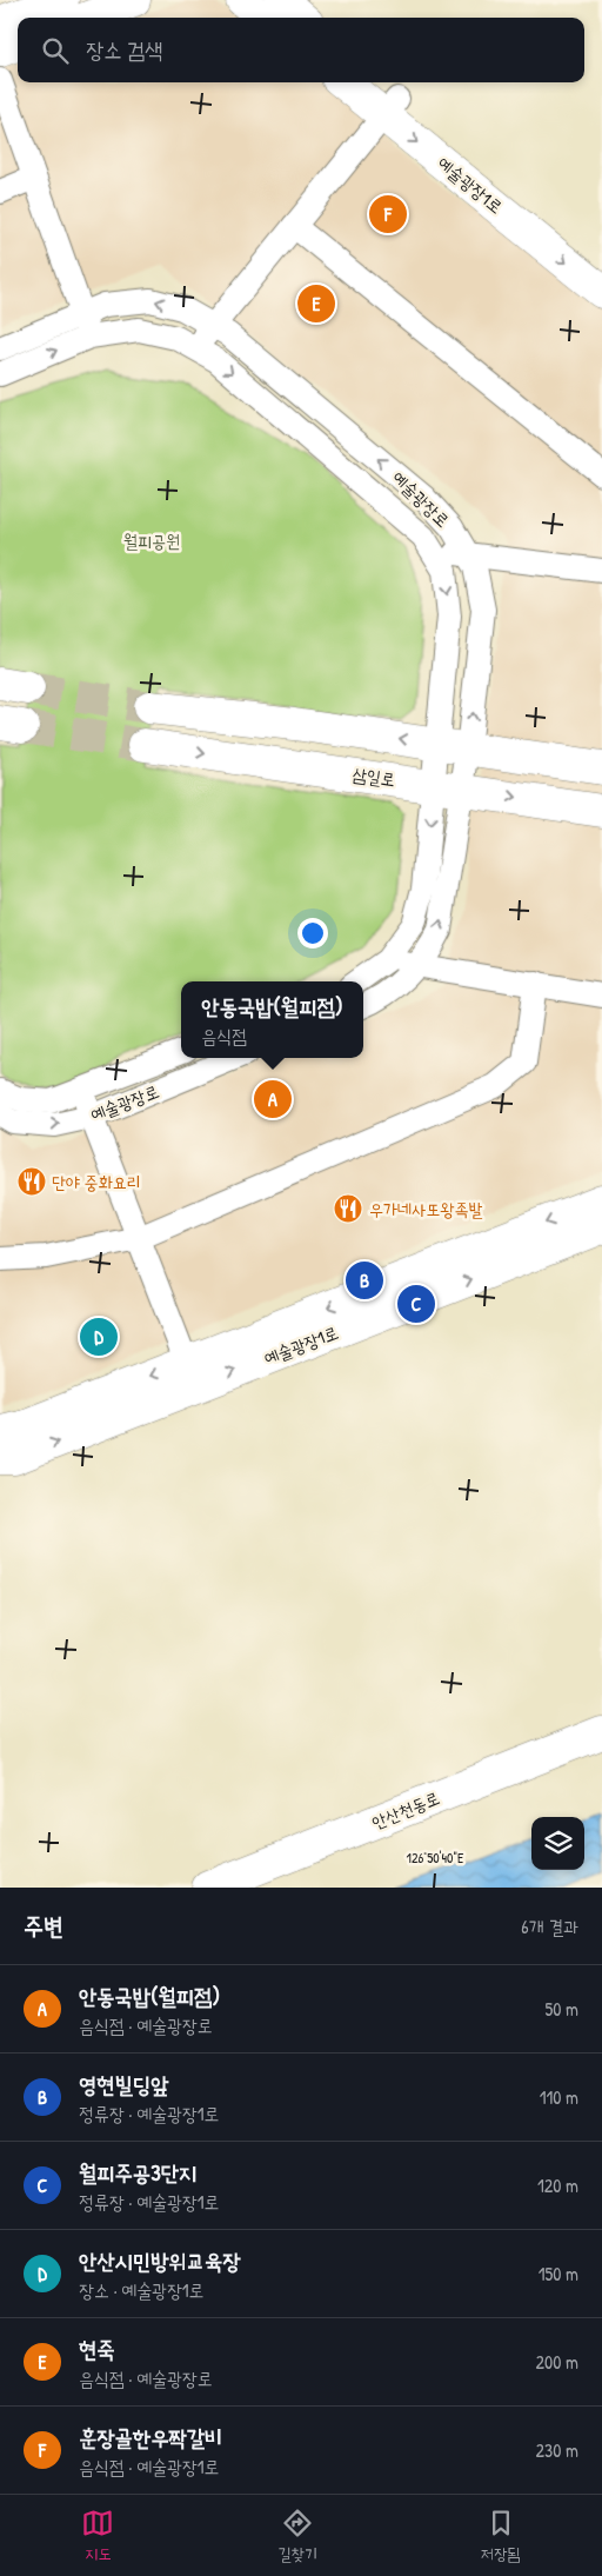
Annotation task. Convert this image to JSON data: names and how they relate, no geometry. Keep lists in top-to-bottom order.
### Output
{
  "streets": {
    "street": [
      "예술광장1로",
      "예술광장로",
      "삼일로",
      "안산천동로"
    ]
  },
  "crossings": [
    ["예술광장로", "삼일로"]
  ],
  "parks": ["월피공원"],
  "places": {
    "restaurant": ["단야 중화요리", "우가네사또왕족발"]
  },
  "page": {
    "search": "장소 검색",
    "pins": [
      "F",
      "E",
      "A",
      "B",
      "C",
      "D"
    ],
    "popup": ["안동국밥(월피점)", "음식점"],
    "heading": ["주변", "6개 결과"],
    "list": [
      {
        "mark": "A",
        "name": "안동국밥(월피점)",
        "note": "음식점 · 예술광장로",
        "value": "50 m"
      },
      {
        "mark": "B",
        "name": "영현빌딩앞",
        "note": "정류장 · 예술광장1로",
        "value": "110 m"
      },
      {
        "mark": "C",
        "name": "월피주공3단지",
        "note": "정류장 · 예술광장1로",
        "value": "120 m"
      },
      {
        "mark": "D",
        "name": "안산시민방위교육장",
        "note": "장소 · 예술광장1로",
        "value": "150 m"
      },
      {
        "mark": "E",
        "name": "현죽",
        "note": "음식점 · 예술광장로",
        "value": "200 m"
      },
      {
        "mark": "F",
        "name": "훈장골한우짝갈비",
        "note": "음식점 · 예술광장1로",
        "value": "230 m"
      }
    ],
    "nav": ["지도", "길찾기", "저장됨"]
  },
  "coordinates": ["126°50'40\"E"]
}
